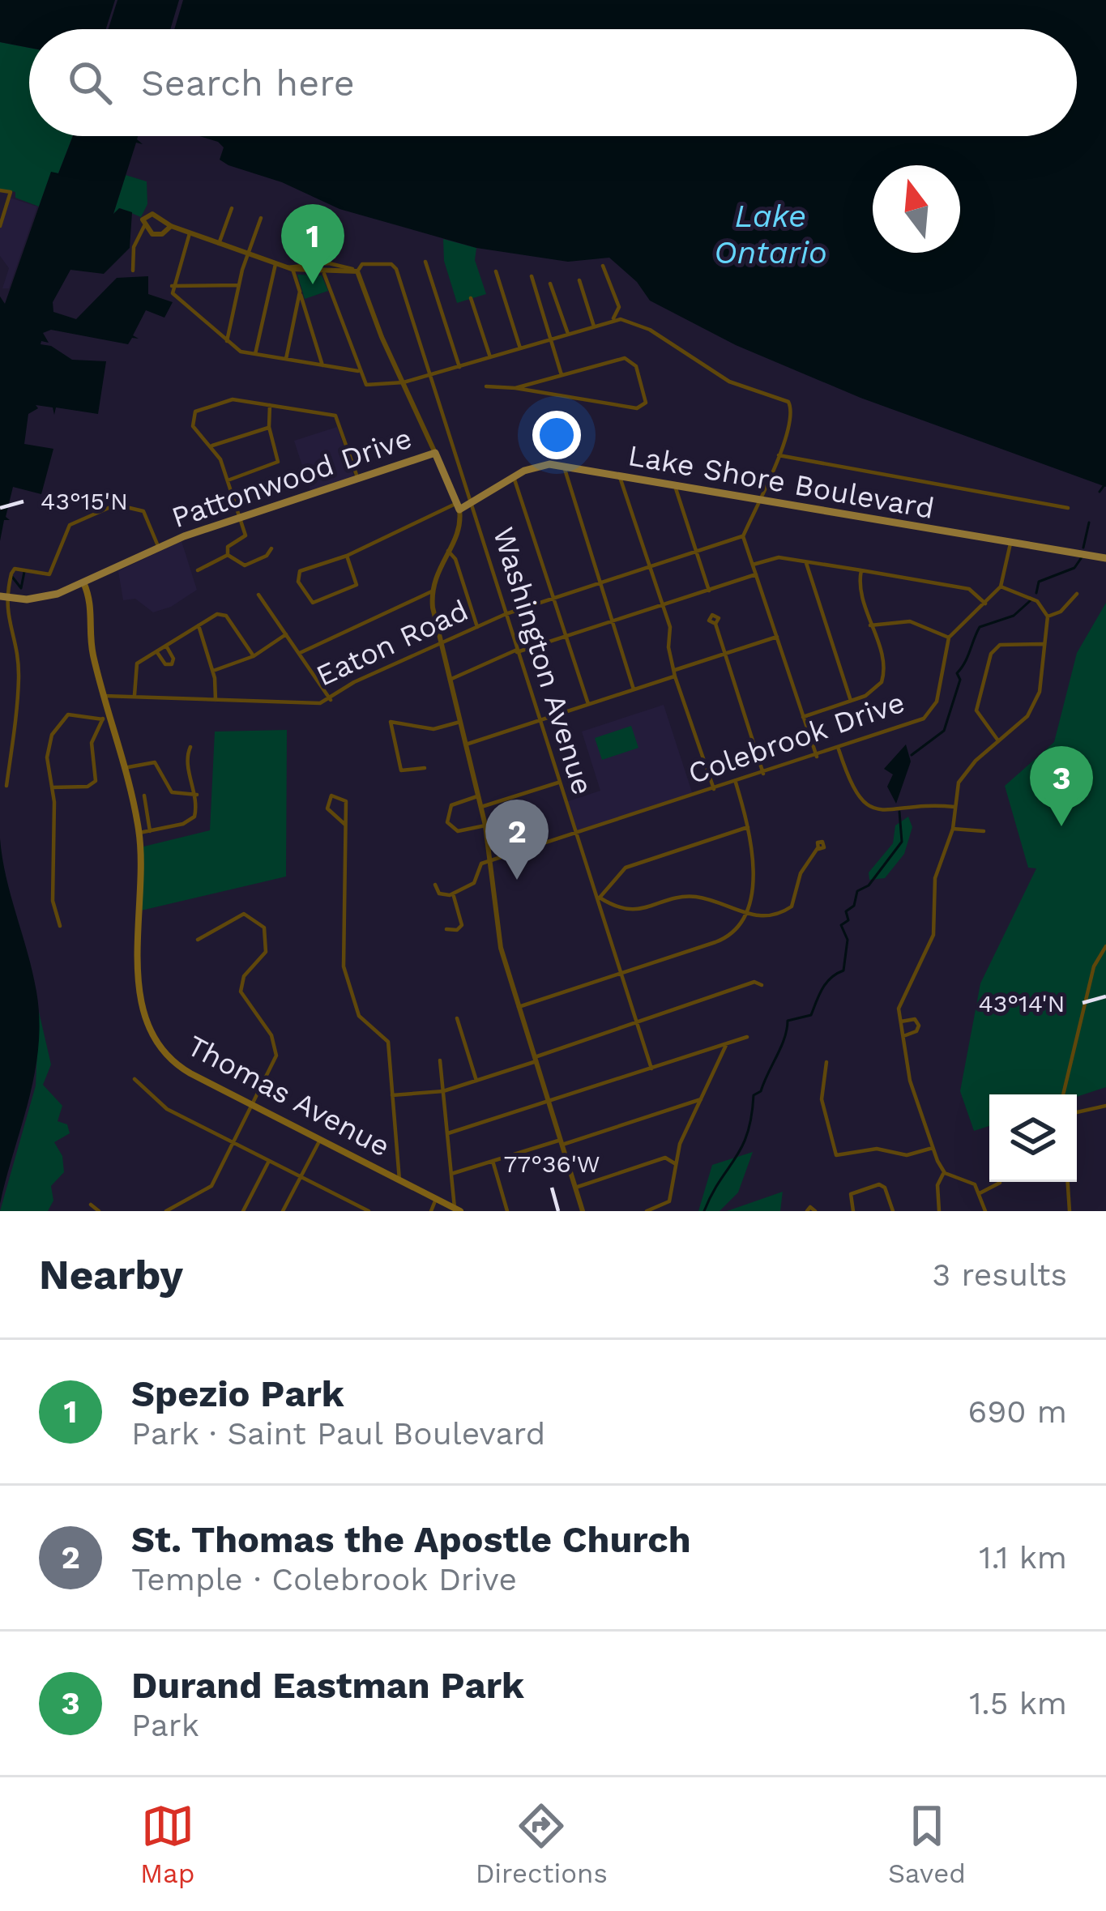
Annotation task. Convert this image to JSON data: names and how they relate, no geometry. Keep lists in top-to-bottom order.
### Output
{
  "streets": {
    "main road": ["Pattonwood Drive", "Lake Shore Boulevard", "Thomas Avenue"],
    "street": ["Eaton Road", "Washington Avenue", "Colebrook Drive"]
  },
  "crossings": [
    ["Pattonwood Drive", "Thomas Avenue"],
    ["Lake Shore Boulevard", "Washington Avenue"],
    ["Eaton Road", "Washington Avenue"],
    ["Eaton Road", "Thomas Avenue"],
    ["Washington Avenue", "Colebrook Drive"]
  ],
  "water": ["Lake Ontario"],
  "north": "top",
  "page": {
    "search": "Search here",
    "pins": ["1", "3", "2"],
    "heading": ["Nearby", "3 results"],
    "list": [
      {
        "mark": "1",
        "name": "Spezio Park",
        "note": "Park · Saint Paul Boulevard",
        "value": "690 m"
      },
      {
        "mark": "2",
        "name": "St. Thomas the Apostle Church",
        "note": "Temple · Colebrook Drive",
        "value": "1.1 km"
      },
      {
        "mark": "3",
        "name": "Durand Eastman Park",
        "note": "Park",
        "value": "1.5 km"
      }
    ],
    "nav": ["Map", "Directions", "Saved"]
  },
  "coordinates": ["43°15'N", "43°14'N", "77°36'W"]
}
